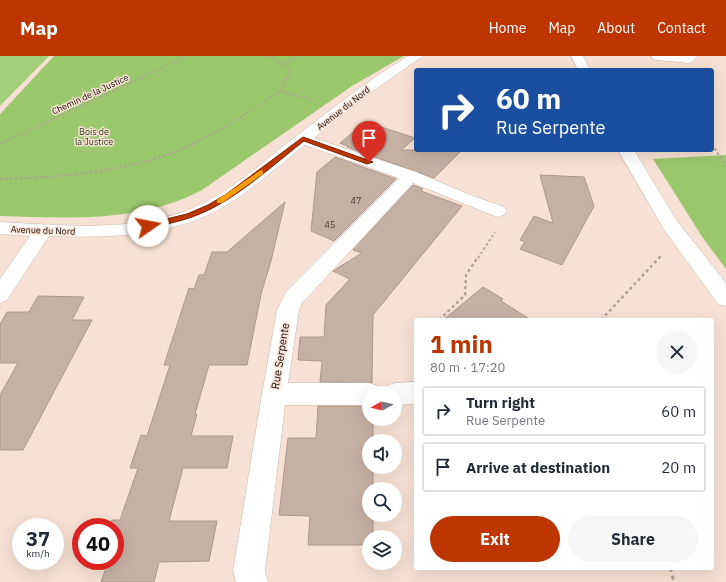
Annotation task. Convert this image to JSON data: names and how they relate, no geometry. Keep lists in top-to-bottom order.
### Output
{
  "streets": {
    "street": ["Avenue du Nord", "Rue Serpente"],
    "path": ["Chemin de la Justice"]
  },
  "parks": ["Bois de la Justice"],
  "house_numbers": ["47", "45"],
  "north": "left",
  "page": {
    "header": "Map",
    "nav": [
      "Home",
      "Map",
      "About",
      "Contact"
    ],
    "turn": ["60 m", "Rue Serpente"],
    "heading": ["1 min", "80 m · 17:20"],
    "list": [
      {
        "name": "Turn right",
        "note": "Rue Serpente",
        "value": "60 m"
      },
      {
        "name": "Arrive at destination",
        "value": "20 m"
      }
    ],
    "buttons": ["Exit", "Share"],
    "speed": "37 km/h",
    "limit": "40"
  }
}
